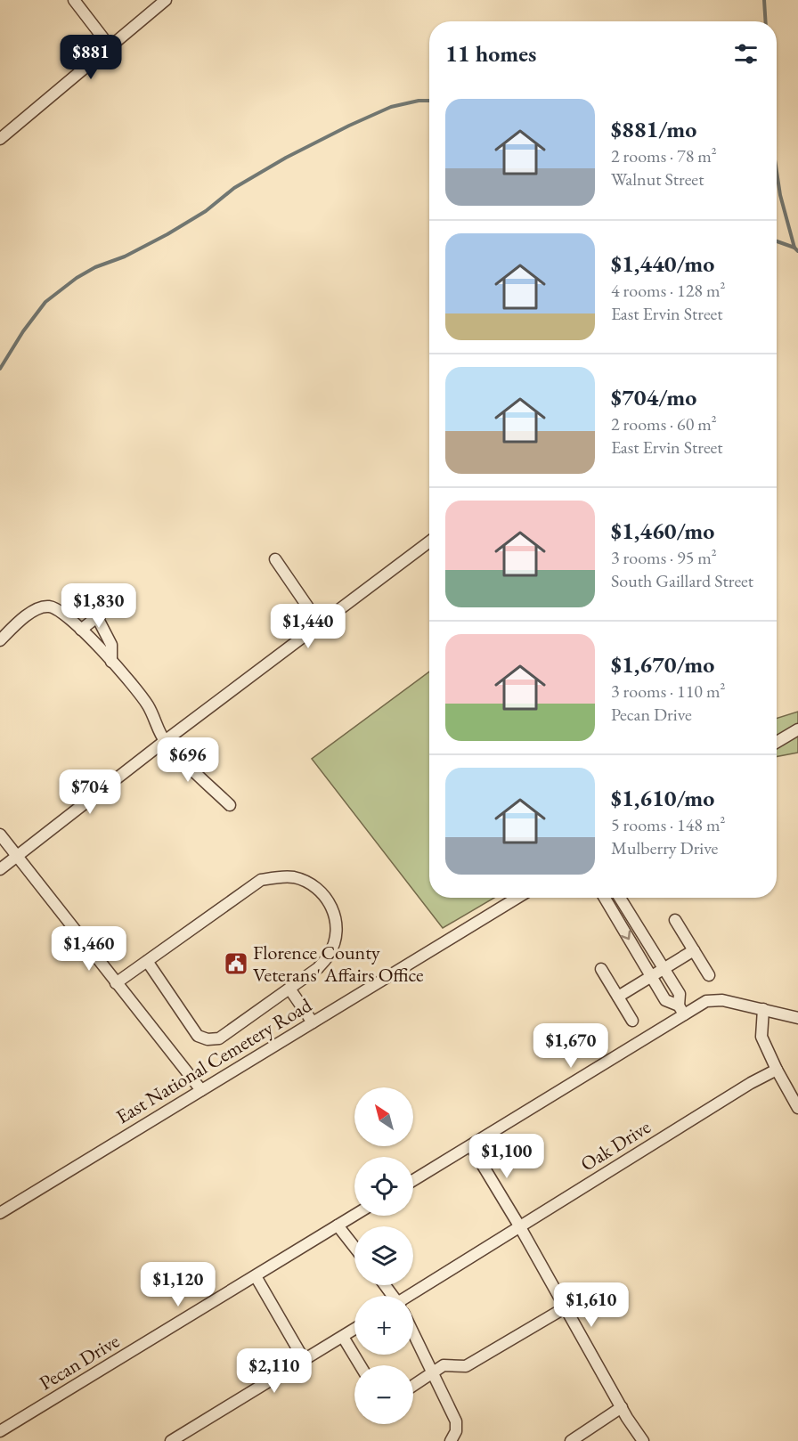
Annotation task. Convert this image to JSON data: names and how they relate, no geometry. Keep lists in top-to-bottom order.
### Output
{
  "streets": {
    "street": ["East National Cemetery Road", "Oak Drive", "Pecan Drive"]
  },
  "places": {
    "public building": ["Florence County Veterans' Affairs Office"]
  },
  "north": "top left",
  "page": {
    "heading": "11 homes",
    "price": [
      "$881",
      "$1,830",
      "$1,440",
      "$696",
      "$704",
      "$1,460",
      "$1,670",
      "$1,100",
      "$1,120",
      "$1,610",
      "$2,110"
    ],
    "list": [
      {
        "name": "$881/mo",
        "note": "2 rooms · 78 m² · Walnut Street"
      },
      {
        "name": "$1,440/mo",
        "note": "4 rooms · 128 m² · East Ervin Street"
      },
      {
        "name": "$704/mo",
        "note": "2 rooms · 60 m² · East Ervin Street"
      },
      {
        "name": "$1,460/mo",
        "note": "3 rooms · 95 m² · South Gaillard Street"
      },
      {
        "name": "$1,670/mo",
        "note": "3 rooms · 110 m² · Pecan Drive"
      },
      {
        "name": "$1,610/mo",
        "note": "5 rooms · 148 m² · Mulberry Drive"
      }
    ],
    "map_buttons": ["+", "−"]
  }
}
